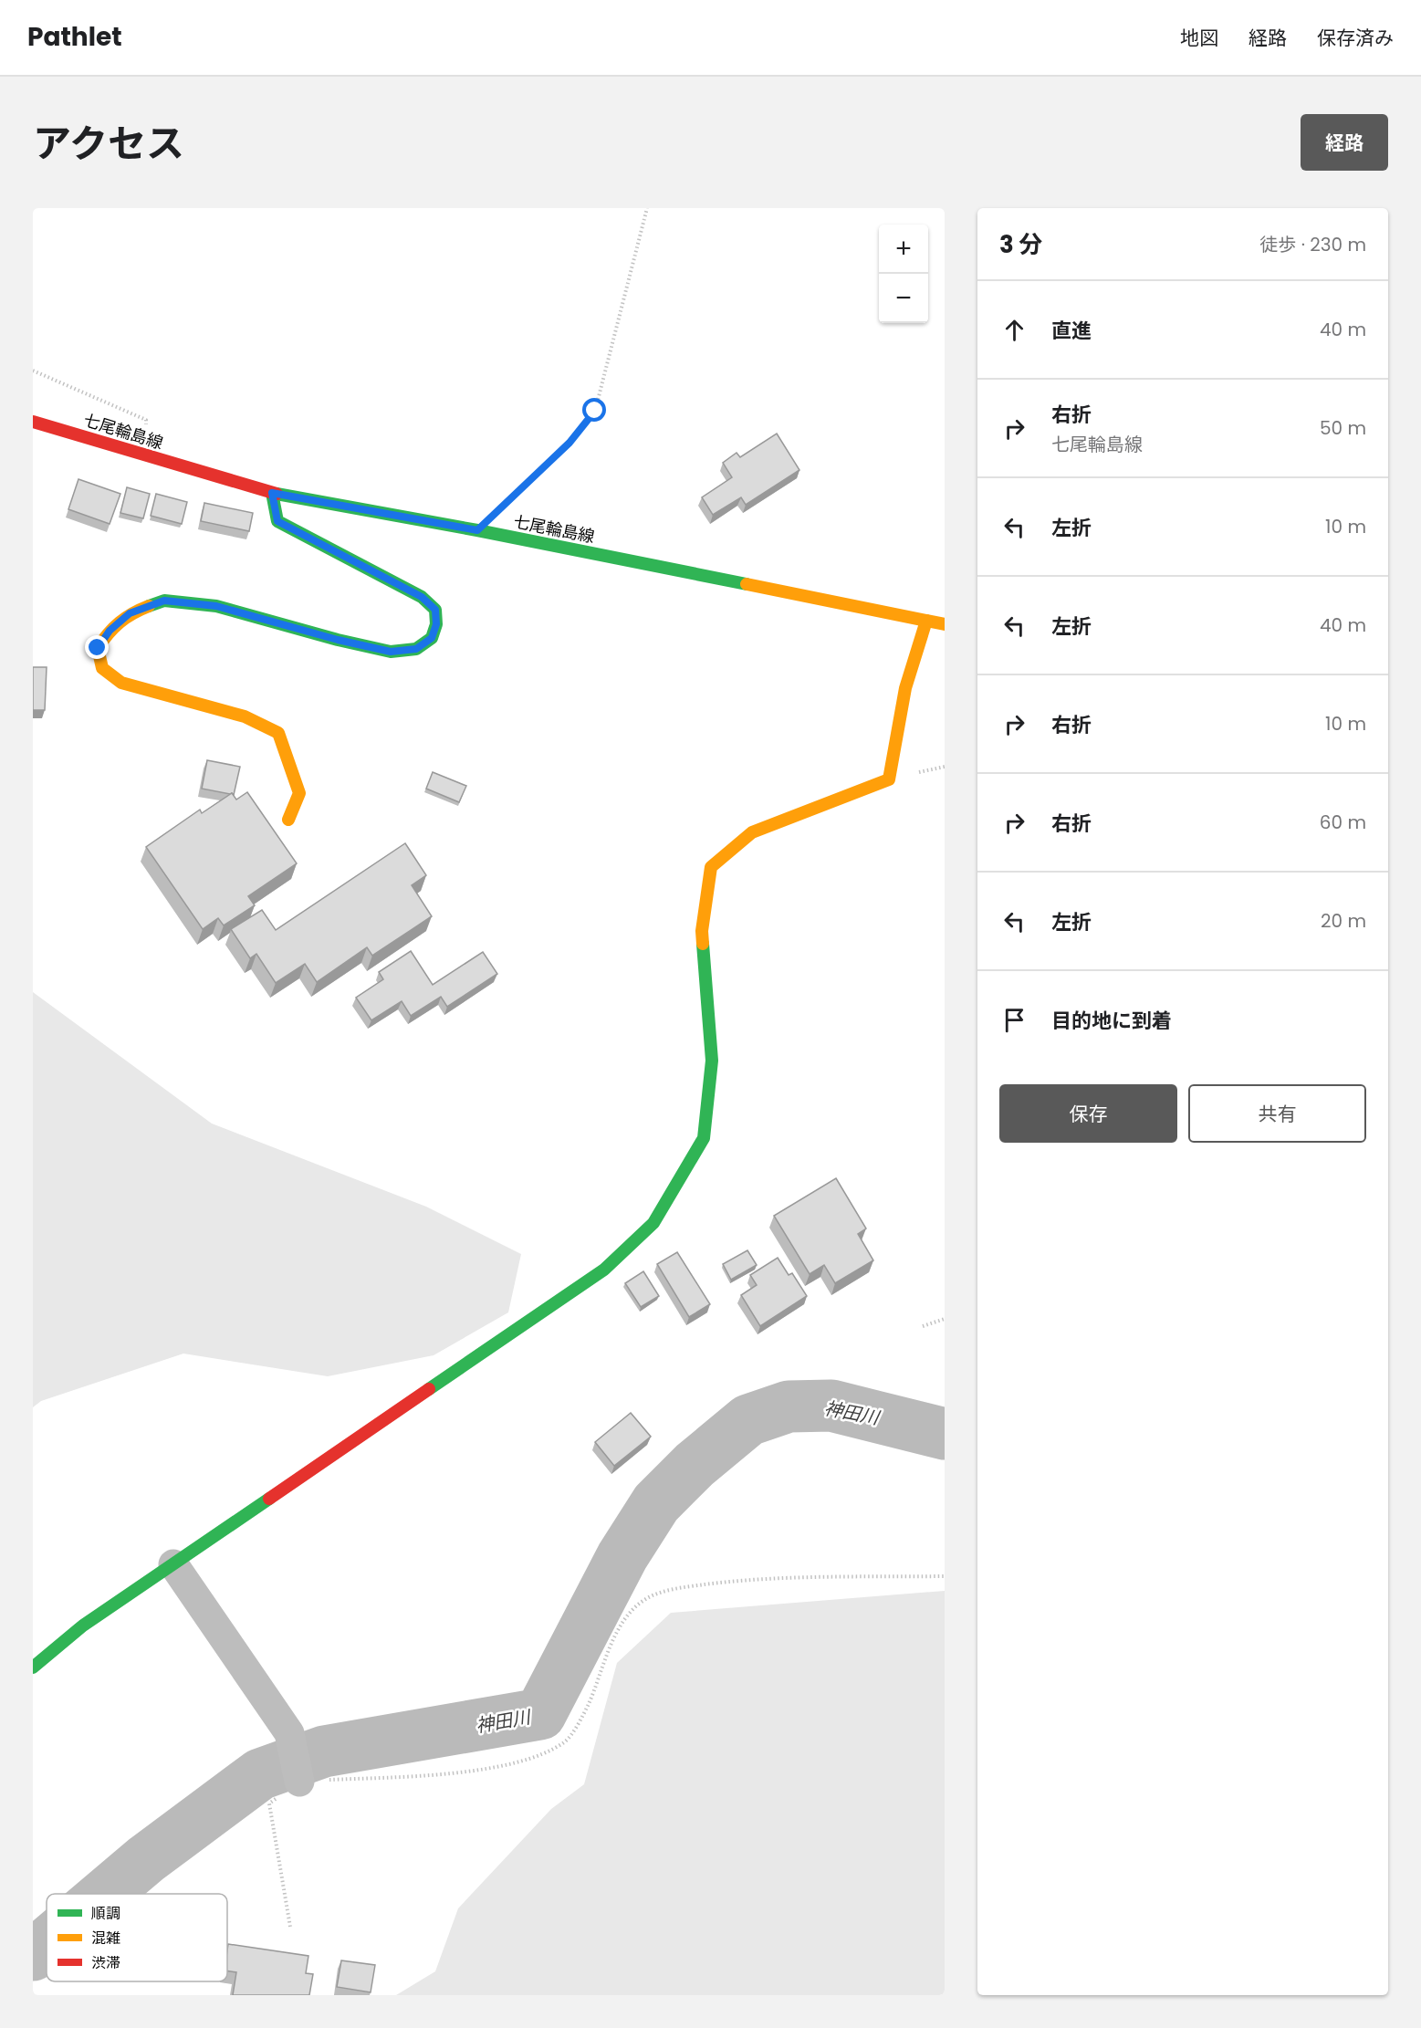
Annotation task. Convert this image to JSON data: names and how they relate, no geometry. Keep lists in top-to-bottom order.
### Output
{
  "streets": {
    "street": ["七尾輪島線"]
  },
  "water": ["神田川"],
  "legend": ["順調", "混雑", "渋滞"],
  "page": {
    "header": "Pathlet",
    "nav": ["地図", "経路", "保存済み"],
    "title": "アクセス",
    "buttons": [
      "経路",
      ["保存", "共有"]
    ],
    "heading": ["3 分", "徒歩 · 230 m"],
    "map_buttons": ["+", "−"],
    "list": [
      ["直進", "40 m"],
      ["右折", "七尾輪島線", "50 m"],
      ["左折", "10 m"],
      ["左折", "40 m"],
      ["右折", "10 m"],
      ["右折", "60 m"],
      ["左折", "20 m"],
      "目的地に到着"
    ]
  }
}
